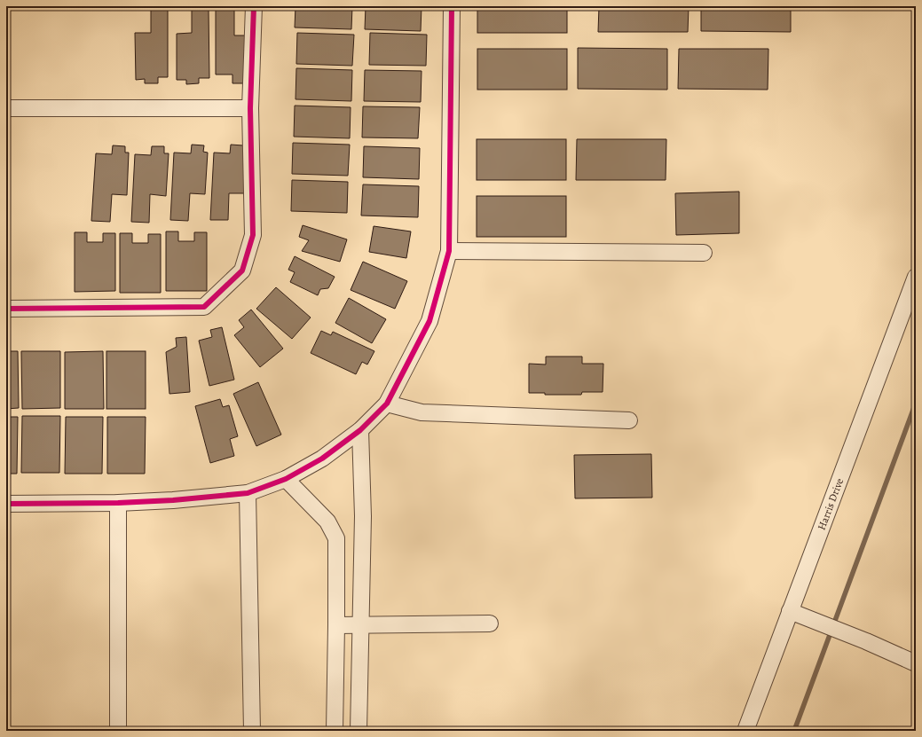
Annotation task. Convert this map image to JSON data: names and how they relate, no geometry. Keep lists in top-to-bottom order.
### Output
{
  "streets": {
    "street": ["Harris Drive"]
  }
}
